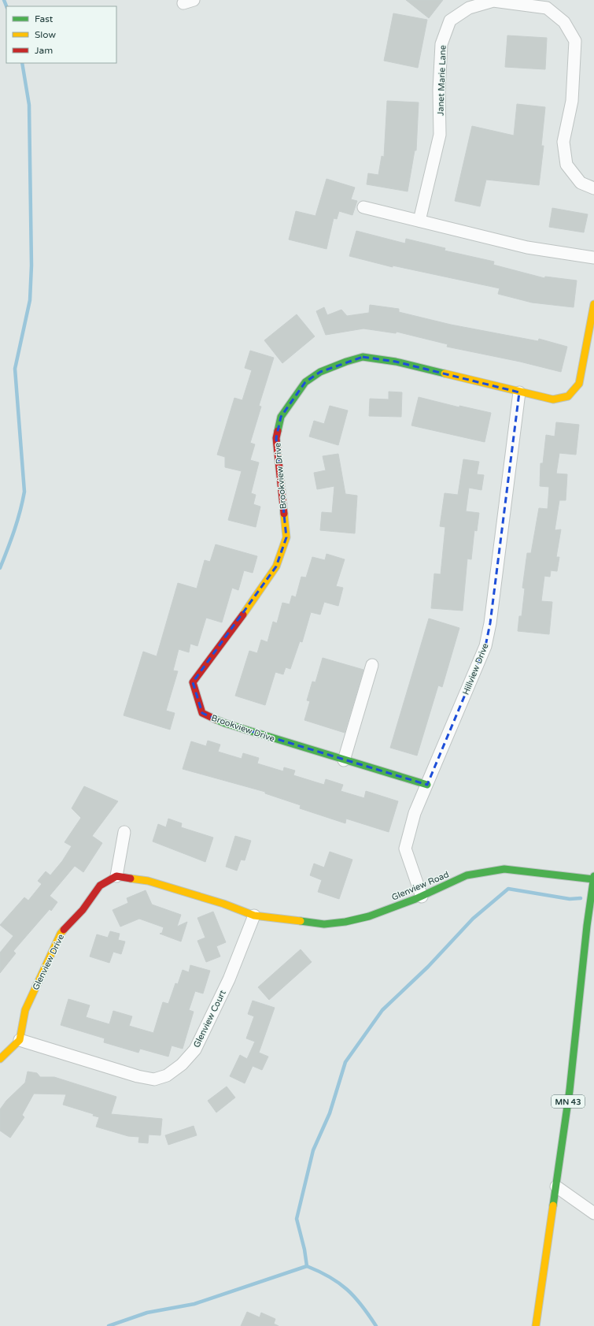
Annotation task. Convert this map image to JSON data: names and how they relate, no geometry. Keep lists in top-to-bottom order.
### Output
{
  "streets": {
    "street": [
      "Janet Marie Lane",
      "Brookview Drive",
      "Hillview Drive",
      "Glenview Road",
      "Glenview Drive",
      "Glenview Court",
      "MN 43"
    ]
  },
  "crossings": [
    ["Brookview Drive", "Hillview Drive"],
    ["Hillview Drive", "Glenview Road"],
    ["Glenview Road", "Glenview Court"],
    ["Glenview Road", "MN 43"],
    ["Glenview Drive", "Glenview Court"]
  ],
  "legend": ["Fast", "Slow", "Jam"]
}
